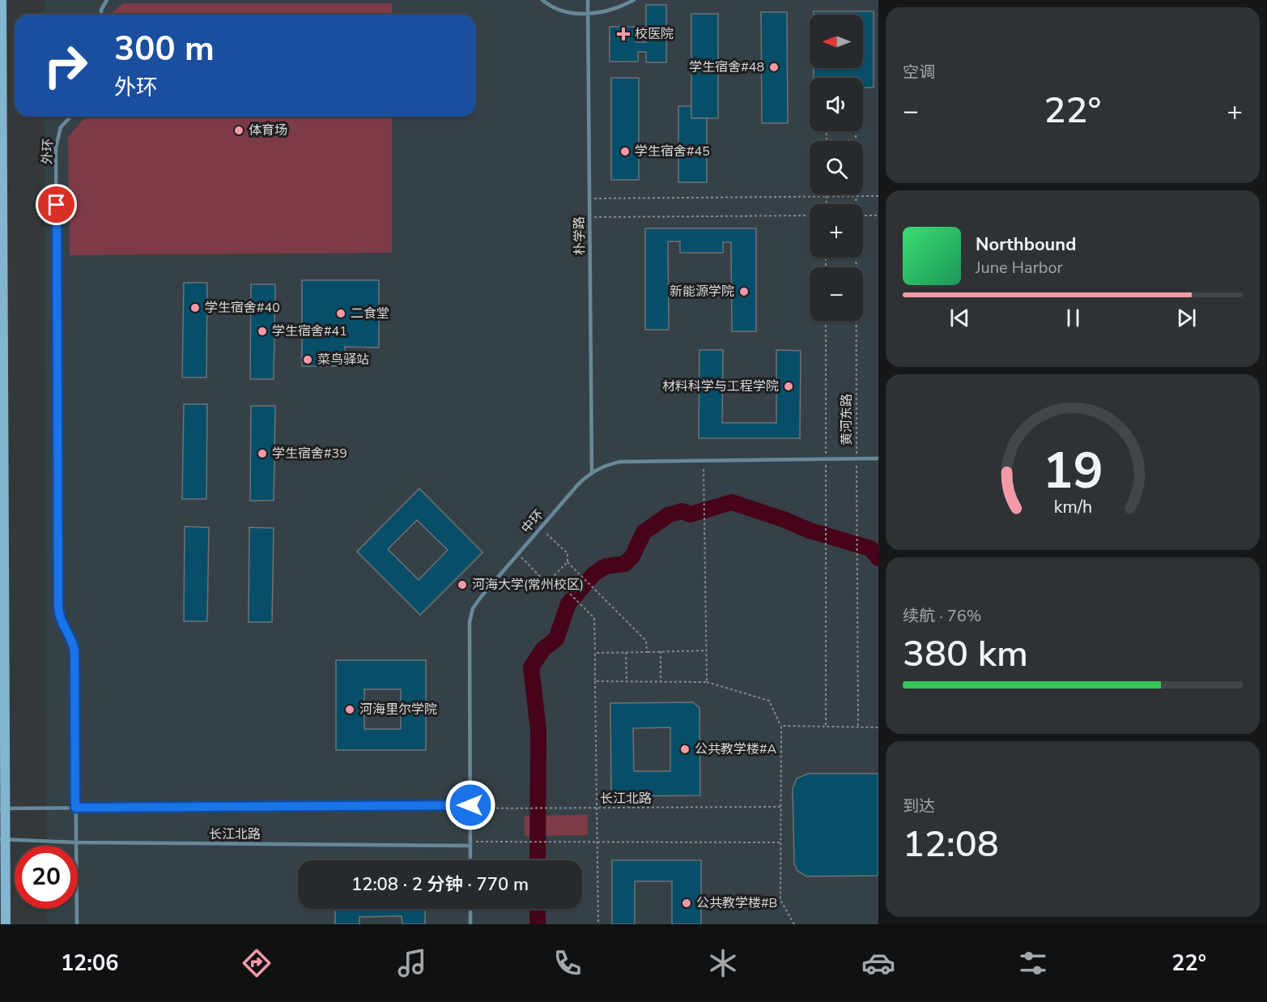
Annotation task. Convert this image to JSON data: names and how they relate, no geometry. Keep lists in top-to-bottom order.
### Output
{
  "streets": {
    "lane": [
      "外环",
      "朴学路",
      "中环",
      "长江北路"
    ],
    "path": ["黄河东路"]
  },
  "crossings": [
    ["外环", "长江北路"],
    ["朴学路", "中环"],
    ["黄河东路", "中环"],
    ["中环", "长江北路"]
  ],
  "places": {
    "health": ["校医院"],
    "other": [
      "学生宿舍#48",
      "体育场",
      "学生宿舍#45",
      "新能源学院",
      "学生宿舍#40",
      "二食堂",
      "学生宿舍#41",
      "菜鸟驿站",
      "材料科学与工程学院",
      "学生宿舍#39",
      "河海大学(常州校区)",
      "河海里尔学院",
      "公共教学楼#A",
      "公共教学楼#B"
    ]
  },
  "north": "left",
  "page": {
    "tile": [
      "空调",
      ["续航 · 76%", "380 km"],
      ["到达", "12:08"]
    ],
    "map_buttons": ["+", "−"],
    "turn": ["300 m", "外环"],
    "heat": ["−", "22°", "+"],
    "song": ["Northbound", "June Harbor"],
    "limit": "20",
    "trip": "12:08 · 2 分钟 · 770 m",
    "tabs": ["12:06", "22°"],
    "gauge": ["19", "km/h"]
  }
}
